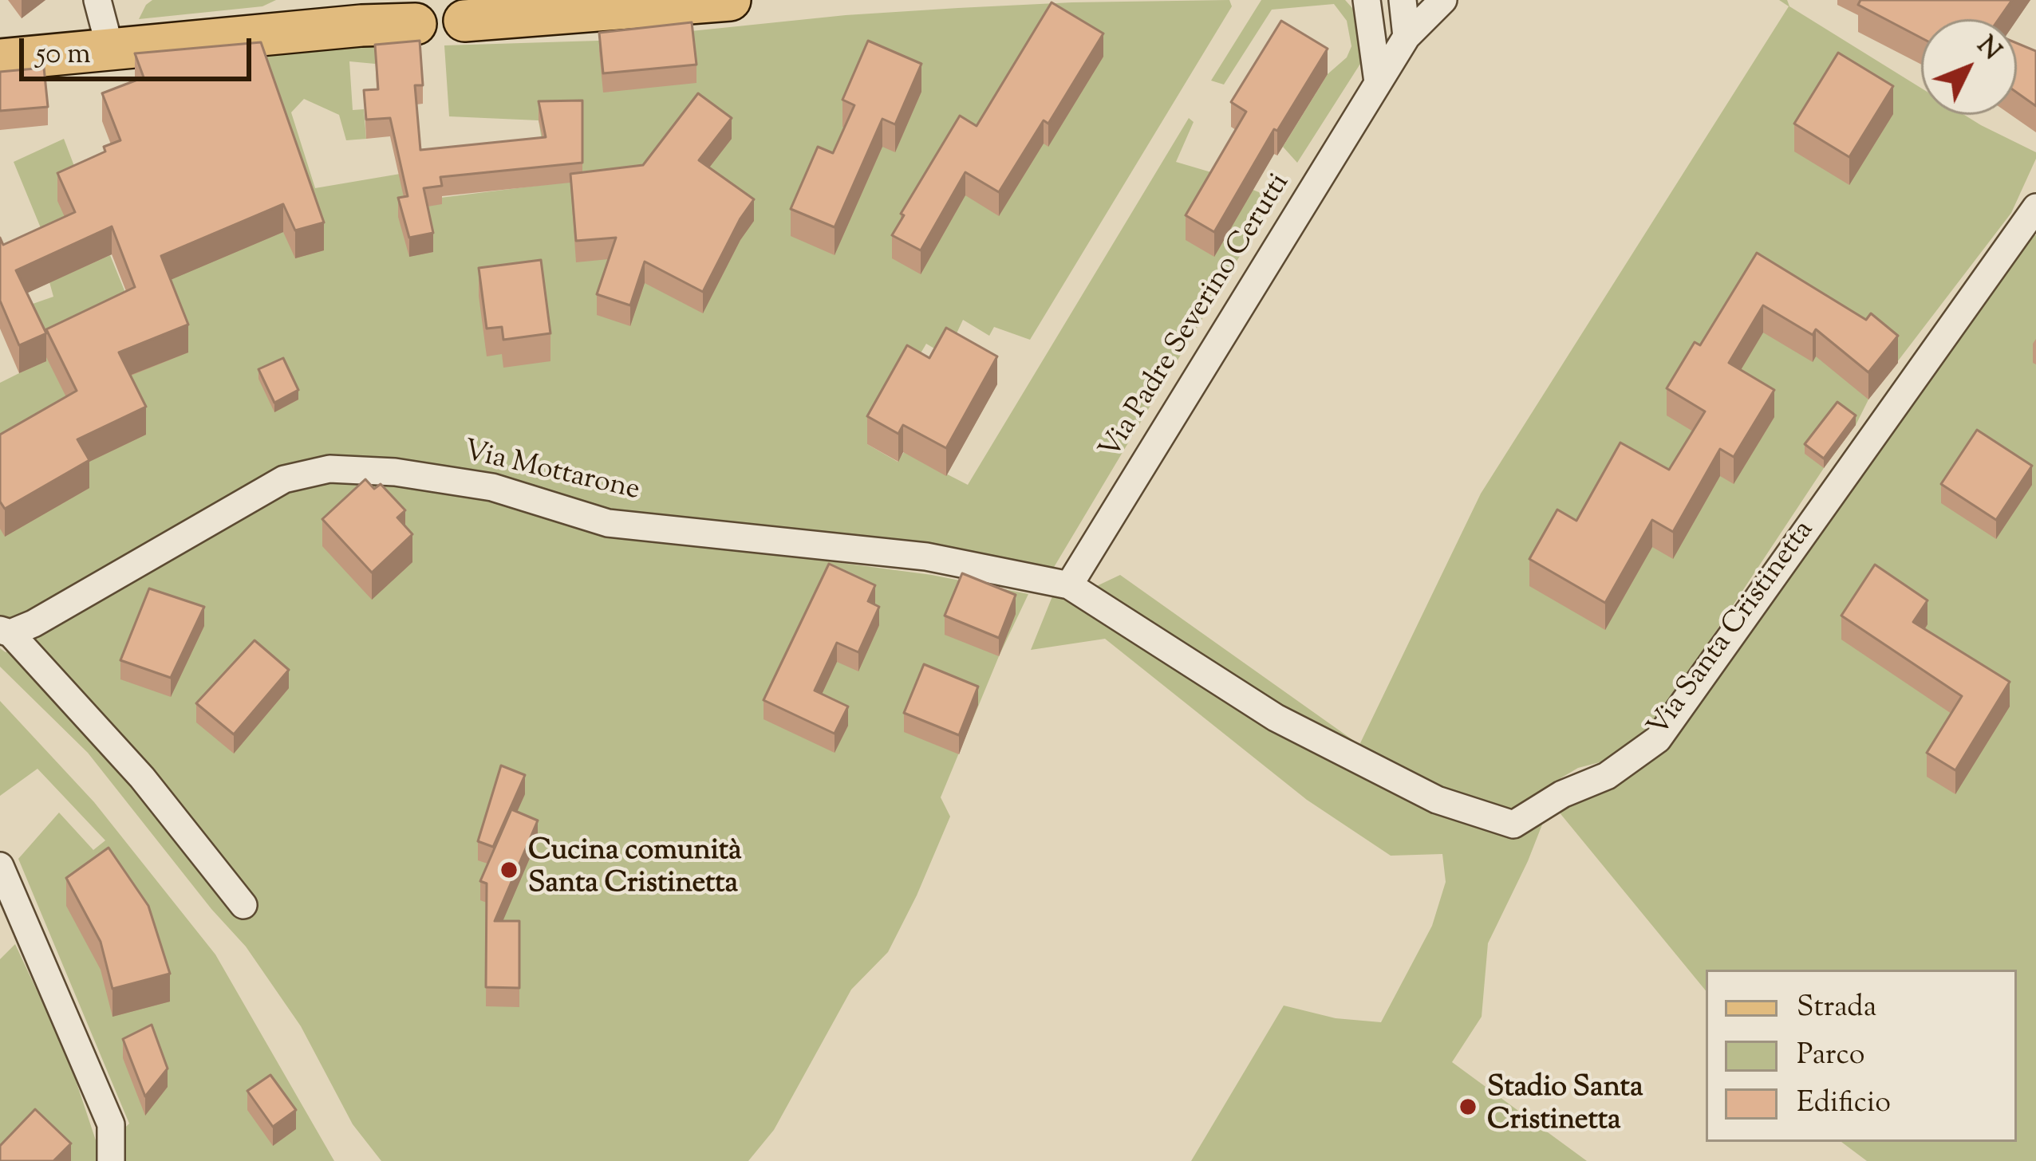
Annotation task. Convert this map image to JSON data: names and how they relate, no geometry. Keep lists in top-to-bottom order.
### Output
{
  "streets": {
    "street": ["Via Padre Severino Cerutti", "Via Mottarone", "Via Santa Cristinetta"]
  },
  "crossings": [
    ["Via Padre Severino Cerutti", "Via Mottarone"],
    ["Via Padre Severino Cerutti", "Via Santa Cristinetta"],
    ["Via Mottarone", "Via Santa Cristinetta"]
  ],
  "places": ["Cucina comunità Santa Cristinetta", "Stadio Santa Cristinetta"],
  "legend": ["Strada", "Parco", "Edificio"],
  "scale_bar": "50 m",
  "north": "top right"
}
